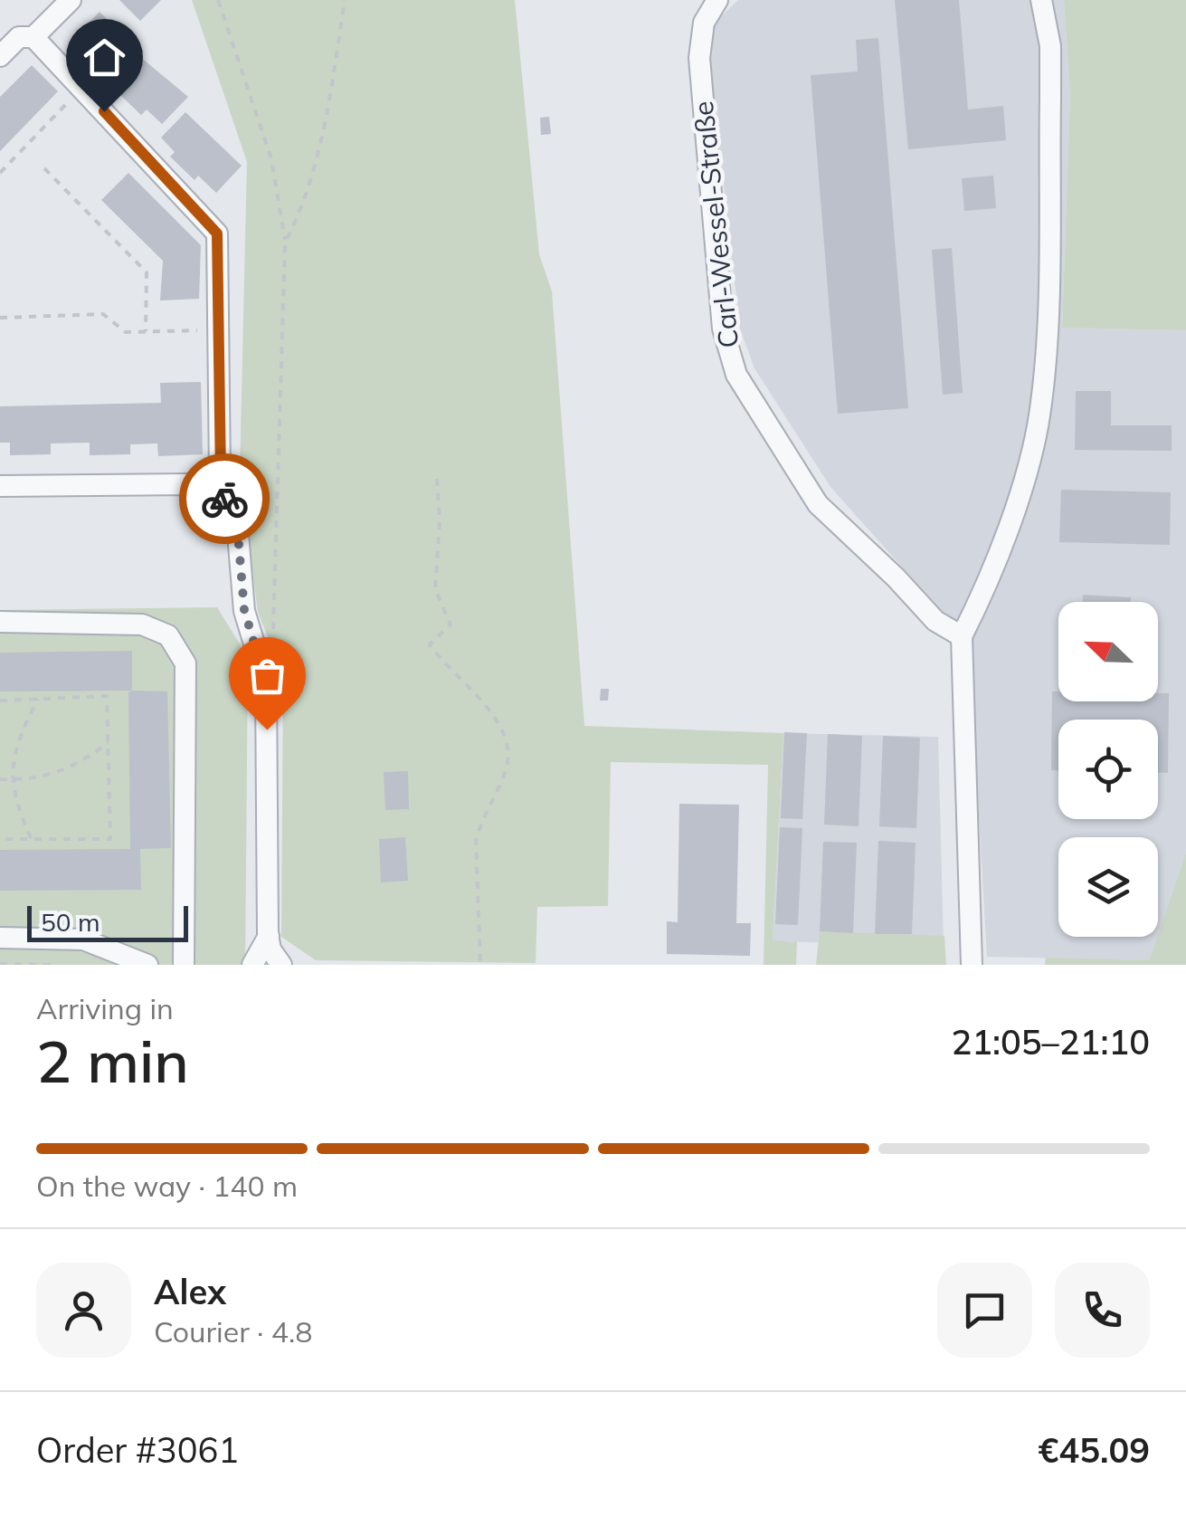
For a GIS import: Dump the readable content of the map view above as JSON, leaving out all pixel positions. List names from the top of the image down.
{
  "streets": {
    "street": ["Carl-Wessel-Straße"]
  },
  "scale_bar": "50 m",
  "north": "top left",
  "page": {
    "scale": "50 m",
    "heading": ["2 min", "Arriving in", "21:05–21:10"],
    "panel": [
      "Alex",
      "Courier · 4.8",
      "Order #3061",
      "€45.09"
    ],
    "bar": "On the way · 140 m"
  }
}
